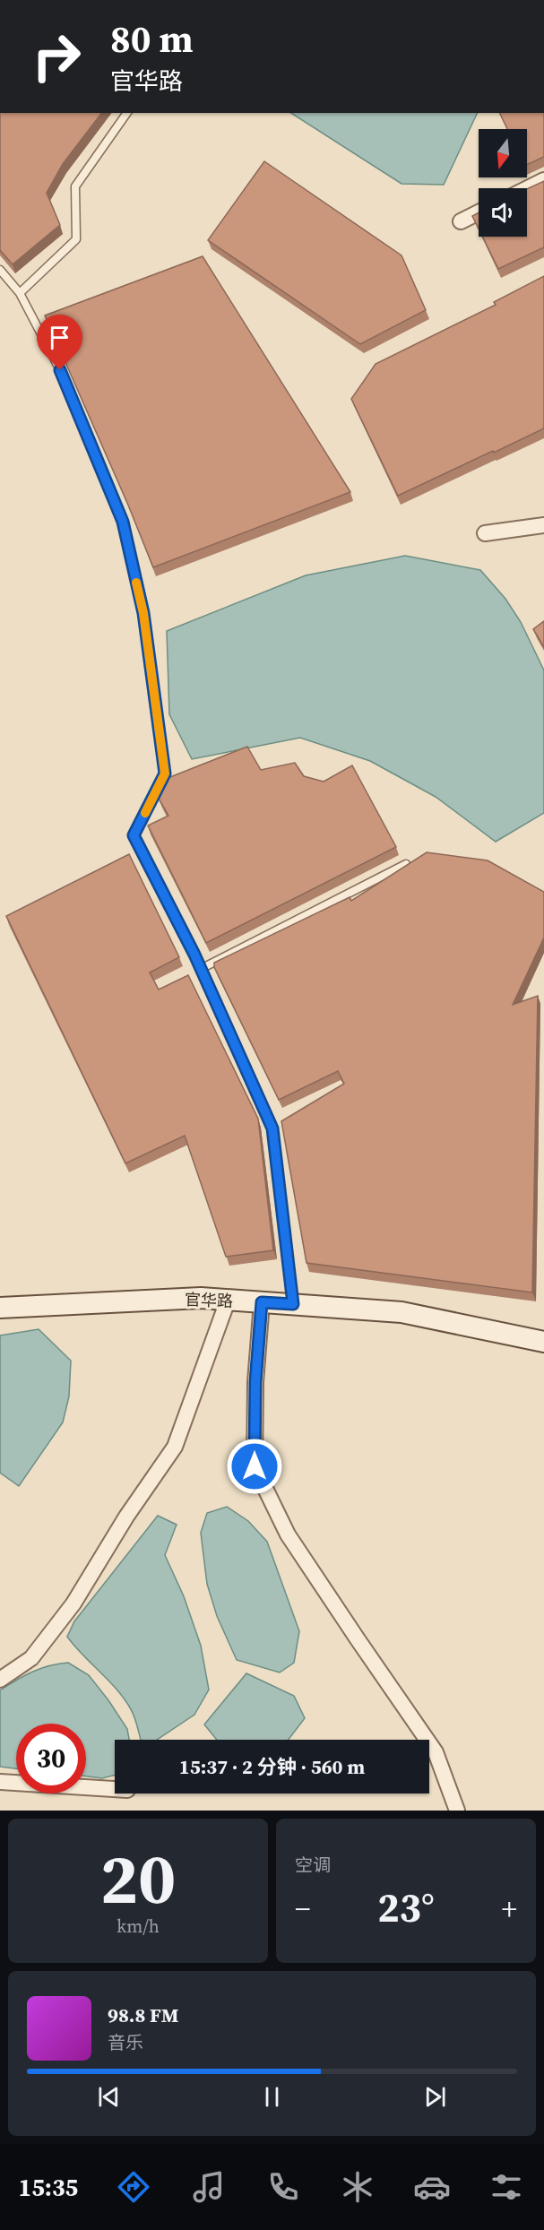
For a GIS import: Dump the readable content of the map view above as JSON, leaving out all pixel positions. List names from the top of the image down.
{
  "streets": {
    "main road": ["官华路"]
  },
  "north": "bottom",
  "page": {
    "turn": ["80 m", "官华路"],
    "limit": "30",
    "trip": "15:37 · 2 分钟 · 560 m",
    "tile": [
      ["20", "km/h"],
      "空调"
    ],
    "heat": ["−", "23°", "+"],
    "song": ["98.8 FM", "音乐"],
    "tabs": "15:35"
  }
}
